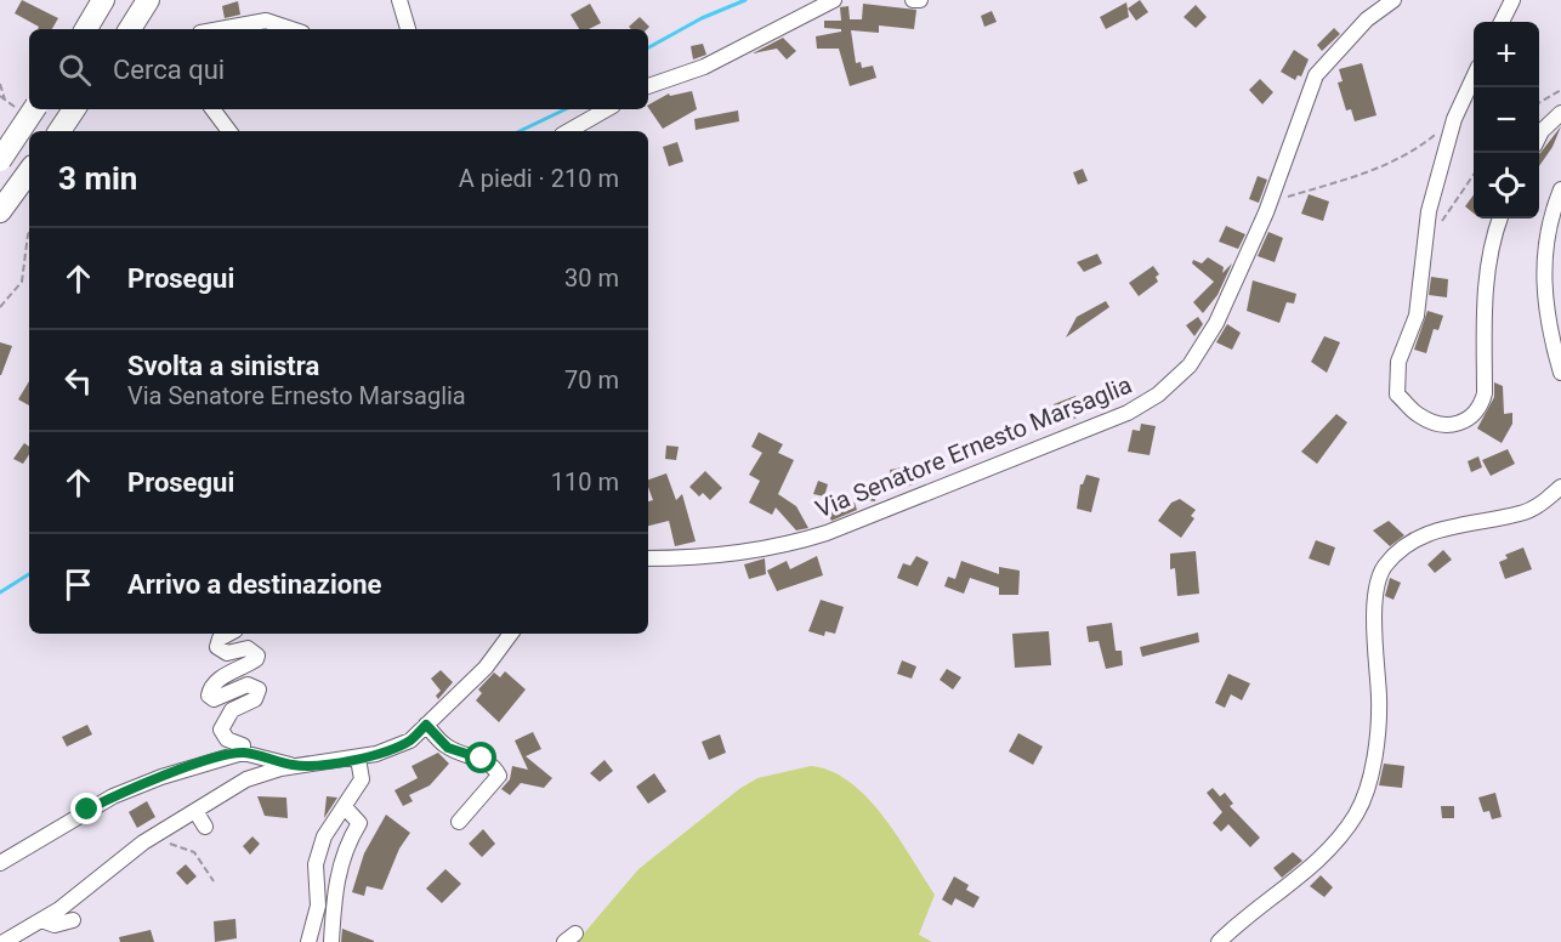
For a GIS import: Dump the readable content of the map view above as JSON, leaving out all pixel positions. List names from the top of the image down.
{
  "streets": {
    "street": ["Via Senatore Ernesto Marsaglia"]
  },
  "page": {
    "map_buttons": ["+", "−"],
    "search": "Cerca qui",
    "heading": ["3 min", "A piedi · 210 m"],
    "list": [
      ["Prosegui", "30 m"],
      ["Svolta a sinistra", "Via Senatore Ernesto Marsaglia", "70 m"],
      ["Prosegui", "110 m"],
      "Arrivo a destinazione"
    ]
  }
}
